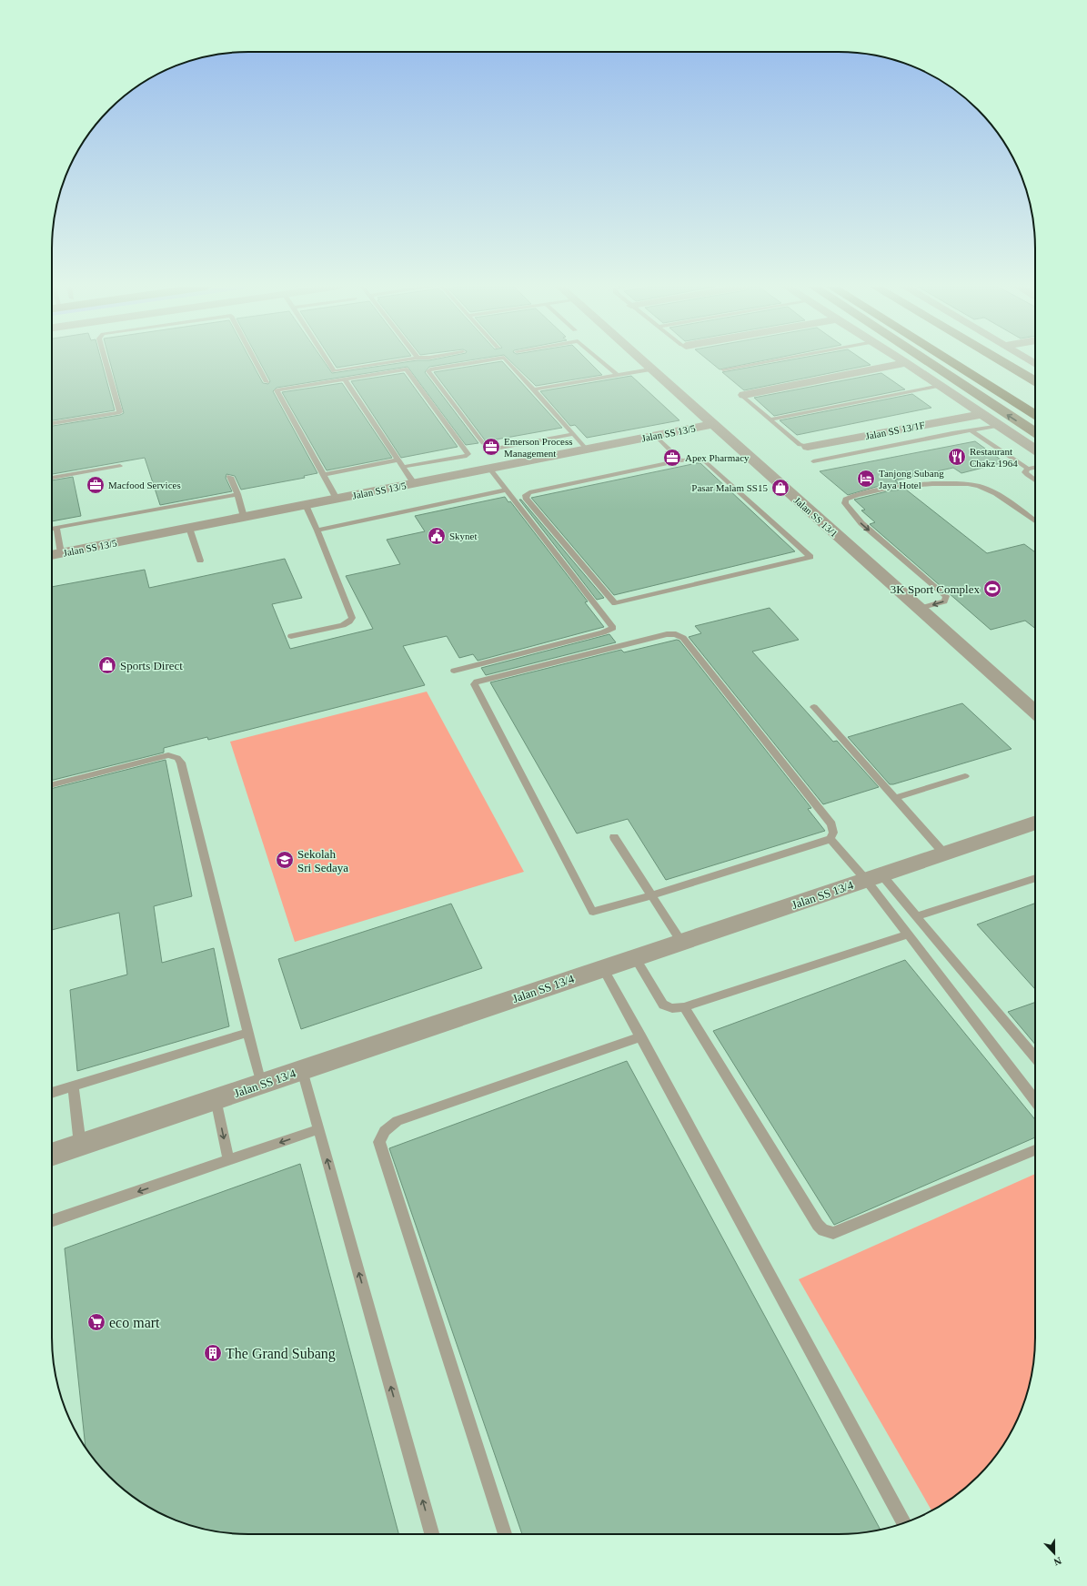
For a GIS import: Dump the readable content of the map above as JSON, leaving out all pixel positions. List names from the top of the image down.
{
  "streets": {
    "street": [
      "Jalan SS 13/1F",
      "Jalan SS 13/5",
      "Jalan SS 13/1",
      "Jalan SS 13/4"
    ]
  },
  "crossings": [
    ["Jalan SS 13/5", "Jalan SS 13/1"]
  ],
  "places": {
    "office": ["Emerson Process Management", "Apex Pharmacy", "Macfood Services"],
    "restaurant": ["Restaurant Chakz 1964"],
    "hotel": ["Tanjong Subang Jaya Hotel"],
    "shop": ["Pasar Malam SS15", "Sports Direct"],
    "public building": ["Skynet"],
    "sports": ["3K Sport Complex"],
    "school or university": ["Sekolah Sri Sedaya"],
    "supermarket": ["eco mart"],
    "building": ["The Grand Subang"]
  },
  "north": "bottom"
}
